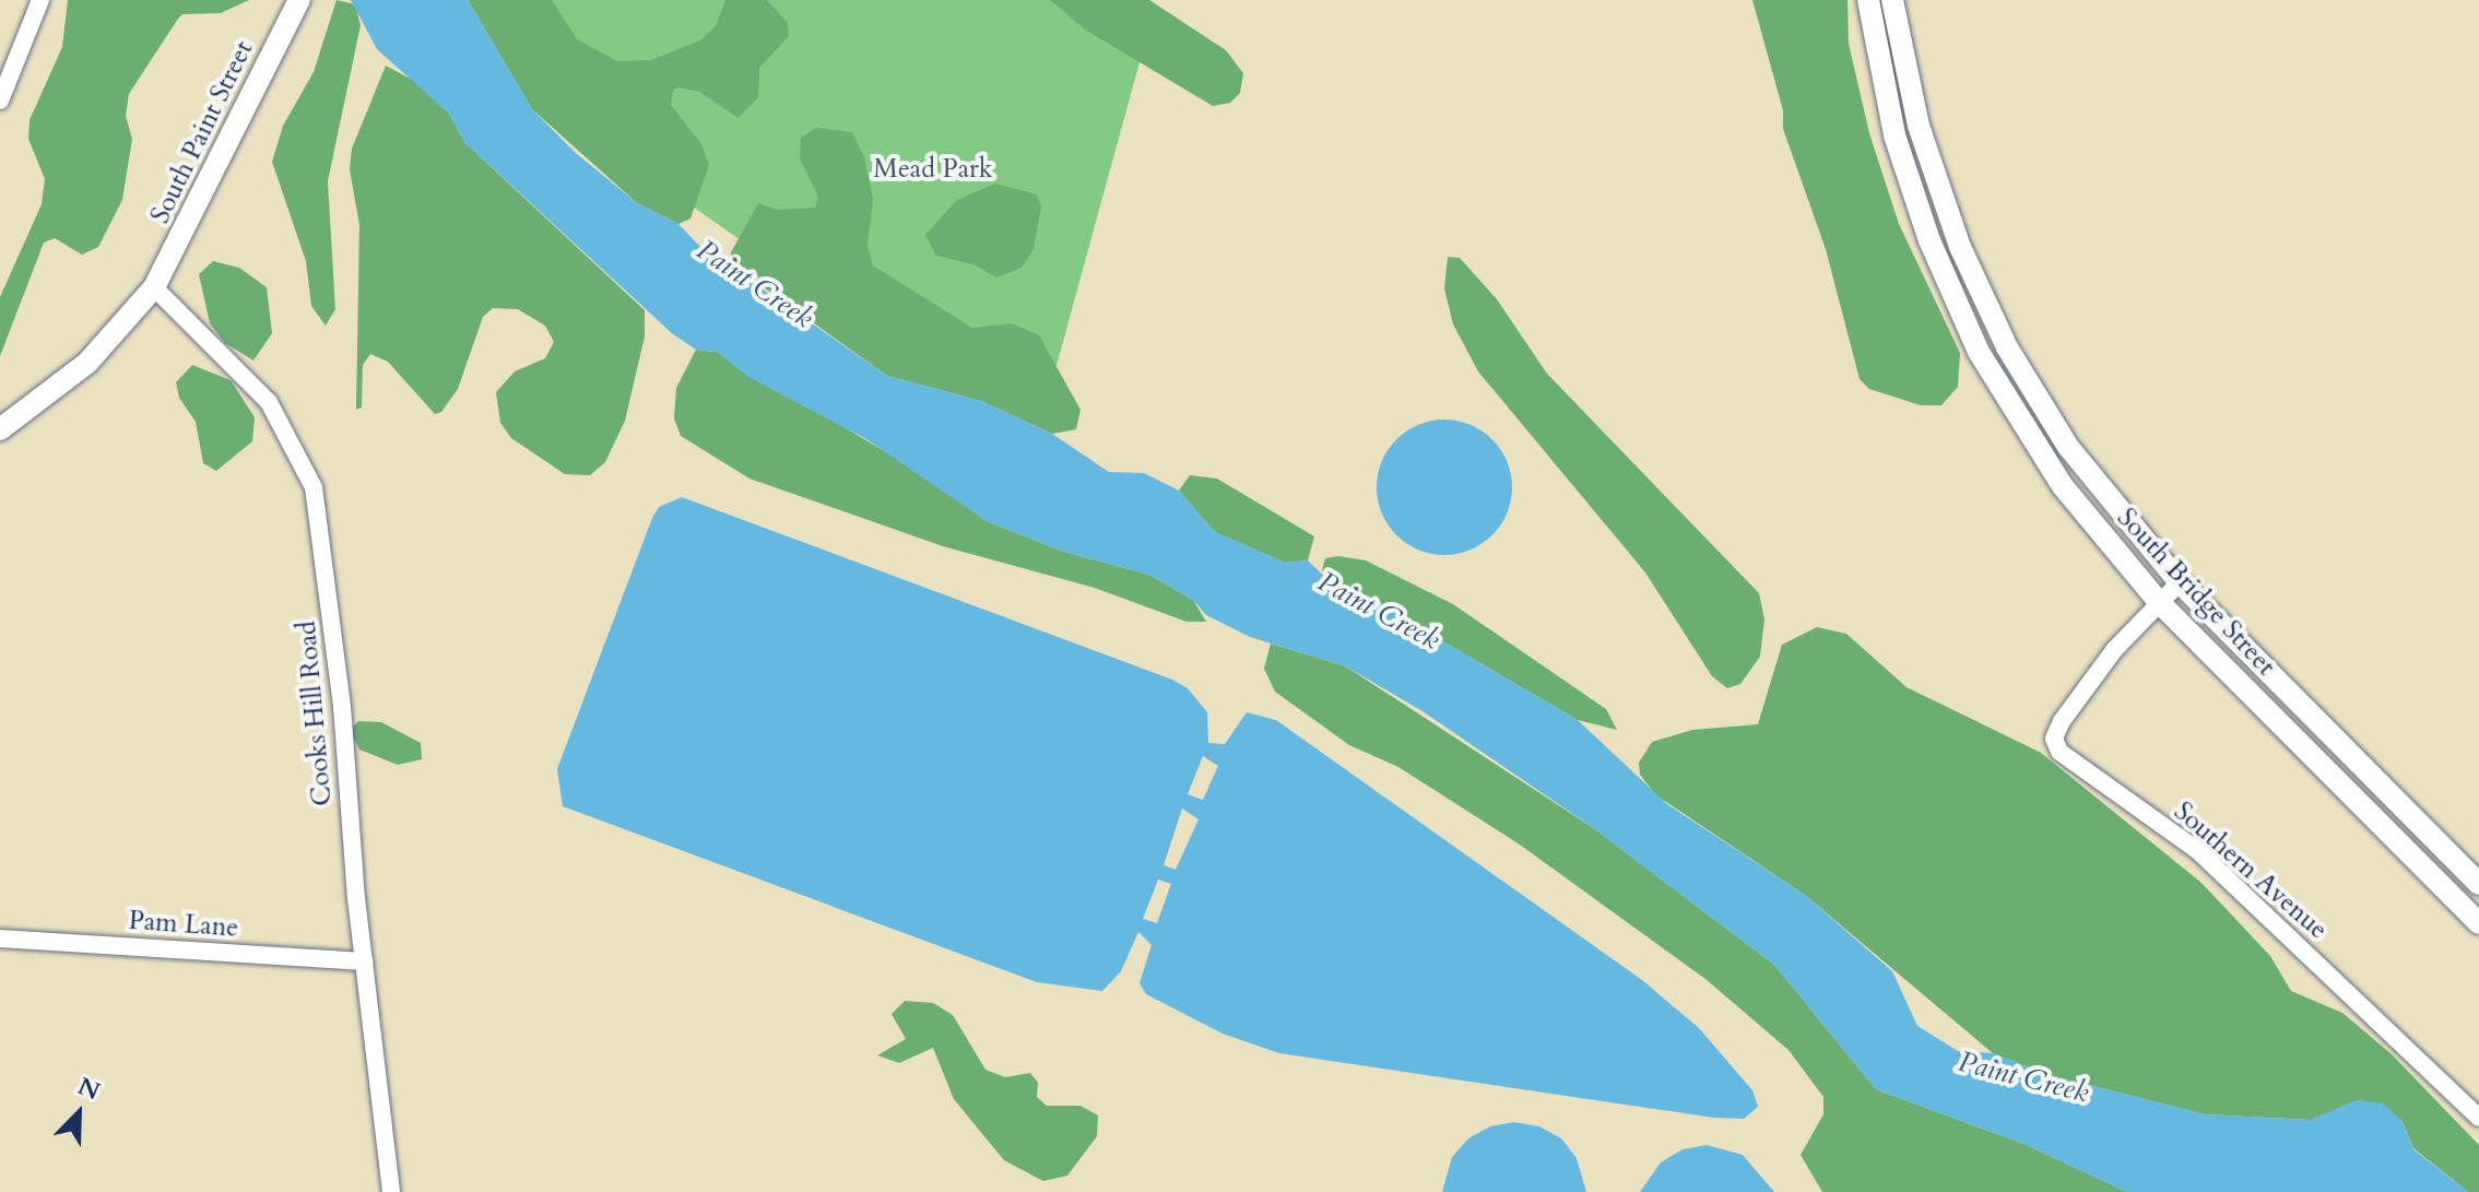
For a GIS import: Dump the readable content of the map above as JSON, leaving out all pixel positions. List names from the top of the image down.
{
  "streets": {
    "main road": ["South Paint Street", "South Bridge Street"],
    "street": ["Cooks Hill Road", "Southern Avenue", "Pam Lane"]
  },
  "crossings": [
    ["South Paint Street", "Cooks Hill Road"],
    ["South Bridge Street", "Southern Avenue"],
    ["Cooks Hill Road", "Pam Lane"]
  ],
  "water": ["Paint Creek"],
  "parks": ["Mead Park"],
  "north": "top right"
}
